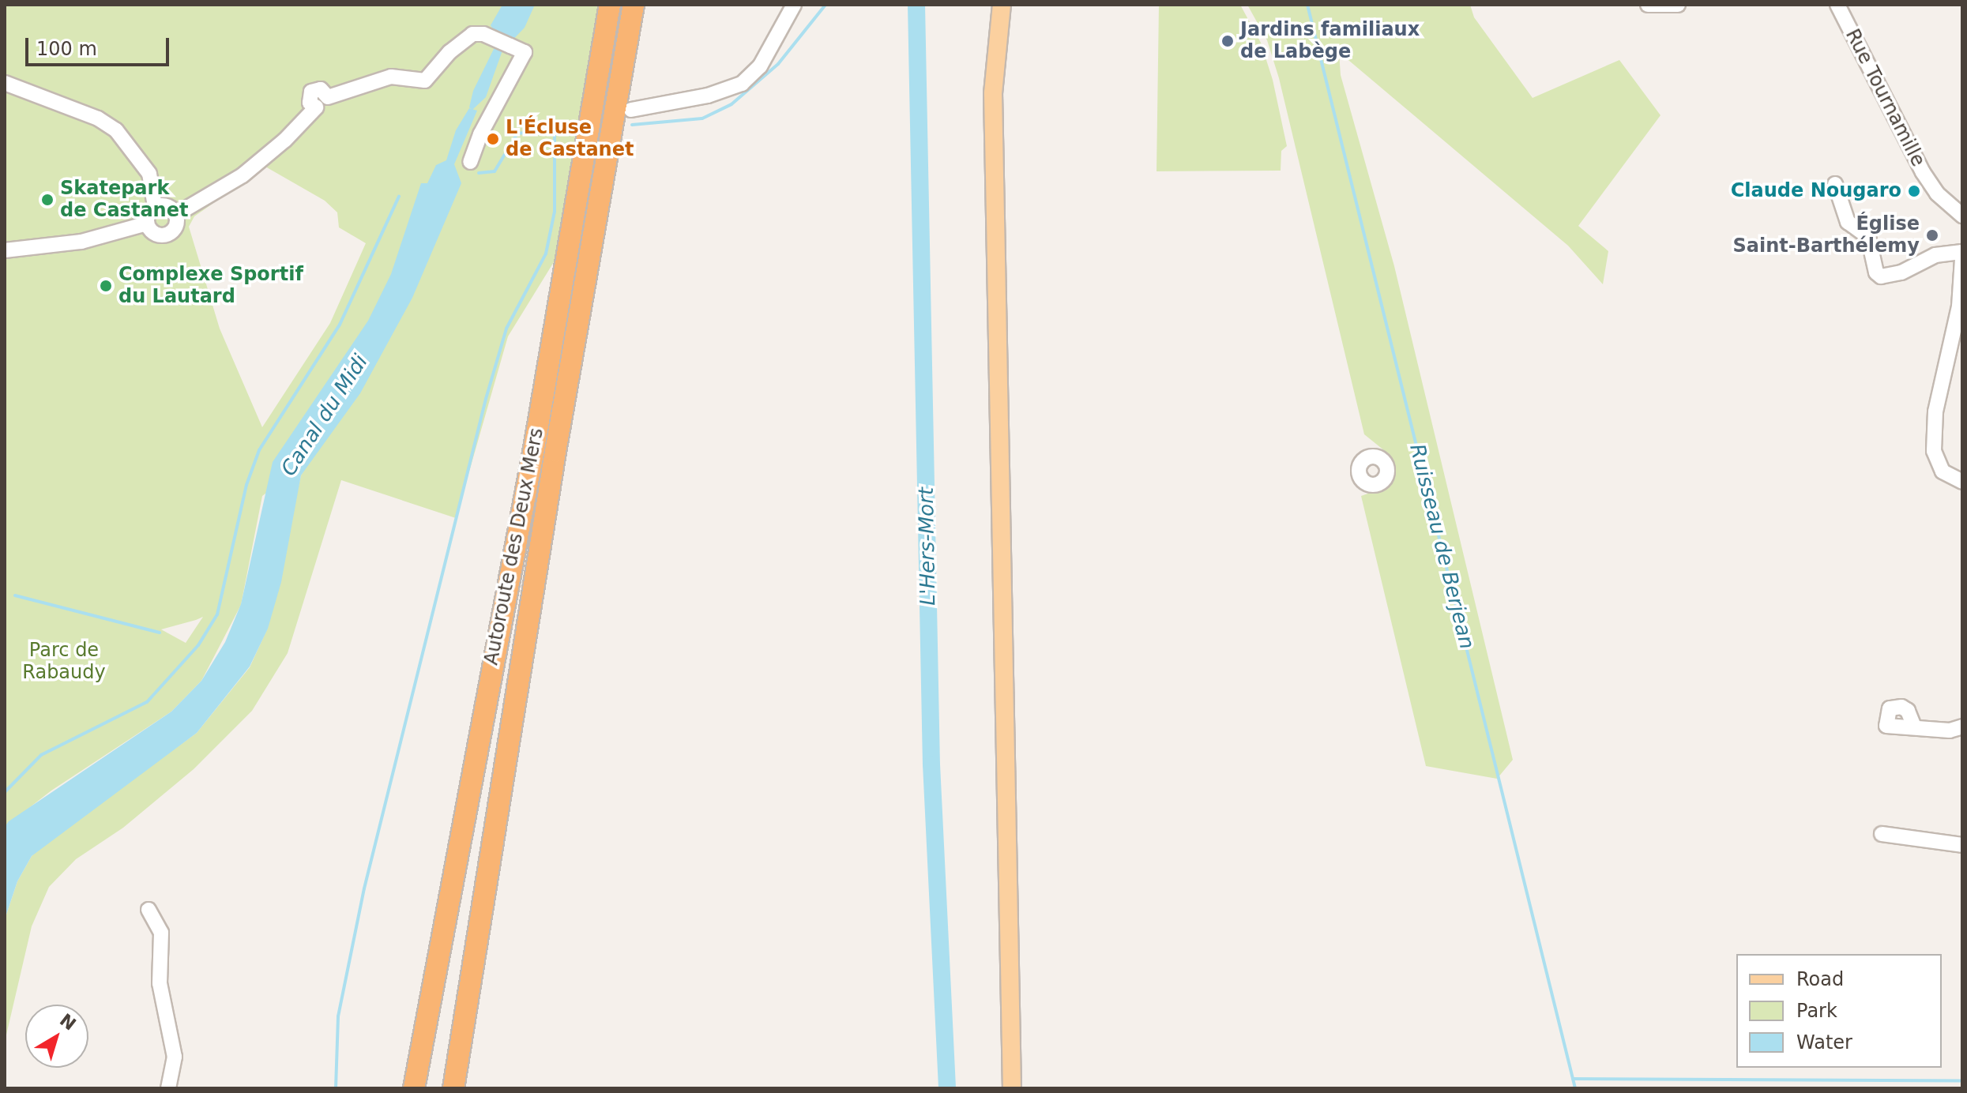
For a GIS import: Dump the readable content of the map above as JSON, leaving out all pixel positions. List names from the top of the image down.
{
  "streets": {
    "highway": ["Autoroute des Deux Mers"],
    "street": ["Rue Tournamille"]
  },
  "water": ["Canal du Midi", "L'Hers-Mort", "Ruisseau de Berjean"],
  "parks": ["Parc de Rabaudy"],
  "places": [
    "Jardins familiaux de Labège",
    "L'Écluse de Castanet",
    "Claude Nougaro",
    "Skatepark de Castanet",
    "Église Saint-Barthélemy",
    "Complexe Sportif du Lautard"
  ],
  "legend": ["Road", "Park", "Water"],
  "scale_bar": "100 m",
  "north": "top right"
}
